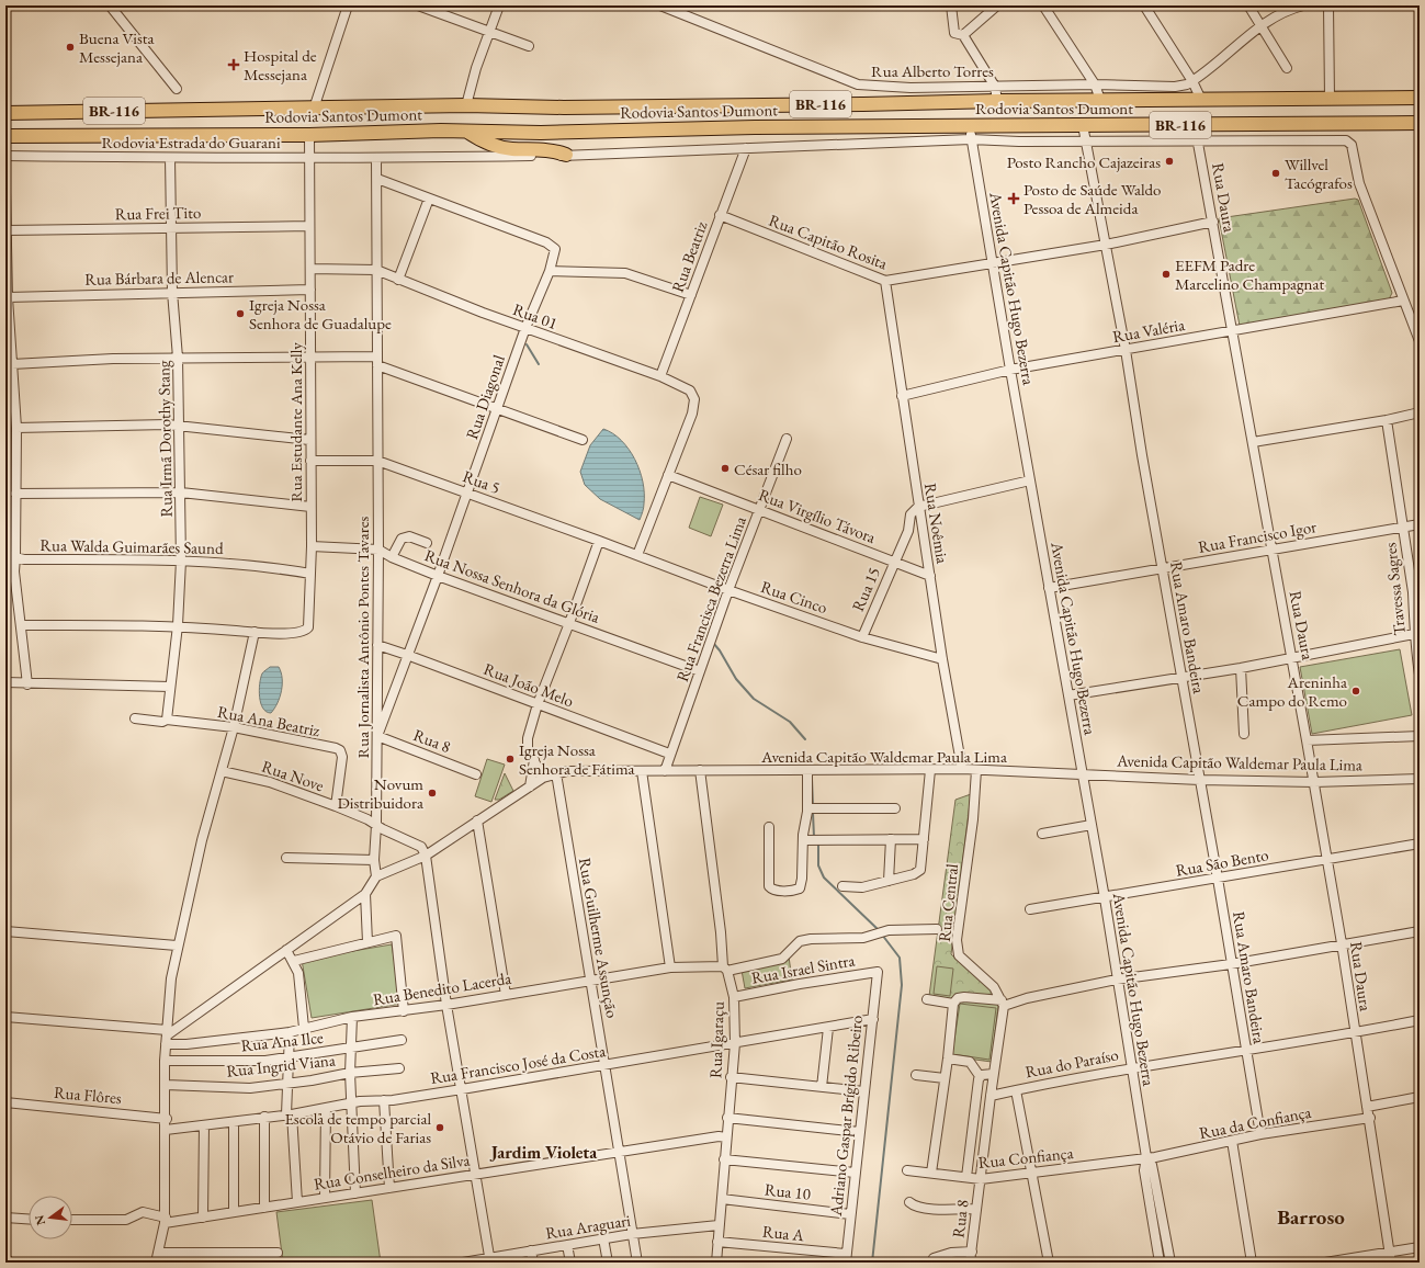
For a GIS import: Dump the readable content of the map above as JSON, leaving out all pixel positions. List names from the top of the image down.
{
  "streets": {
    "highway": ["BR-116", "Rodovia Santos Dumont"],
    "street": [
      "Rua Alberto Torres",
      "Rodovia Estrada do Guarani",
      "Rua Daura",
      "Rua Frei Tito",
      "Rua Capitão Rosita",
      "Rua Beatriz",
      "Rua Bárbara de Alencar",
      "Avenida Capitão Hugo Bezerra",
      "Rua 01",
      "Rua Valéria",
      "Rua Diagonal",
      "Rua Estudante Ana Kelly",
      "Rua Irmã Dorothy Stang",
      "Rua 5",
      "Rua Virgílio Távora",
      "Rua Noêmia",
      "Rua Francisco Igor",
      "Rua Walda Guimarães Saund",
      "Rua Nossa Senhora da Glória",
      "Rua 15",
      "Travessa Sagres",
      "Rua Cinco",
      "Rua Francisca Bezerra Lima",
      "Rua Amaro Bandeira",
      "Rua Jornalista Antônio Pontes Tavares",
      "Rua João Melo",
      "Rua Ana Beatriz",
      "Rua 8",
      "Avenida Capitão Waldemar Paula Lima",
      "Rua Nove",
      "Rua São Bento",
      "Rua Central",
      "Rua Guilherme Assunção",
      "Rua Israel Sintra",
      "Rua Benedito Lacerda",
      "Rua Igaraçu",
      "Rua Ana Ilce",
      "Rua do Paraíso",
      "Rua Francisco José da Costa",
      "Rua Ingrid Viana",
      "Rua Flôres",
      "Adriano Gaspar Brígido Ribeiro",
      "Rua da Confiança",
      "Rua Confiança",
      "Rua Conselheiro da Silva",
      "Rua 10",
      "Rua Araguari",
      "Rua A"
    ]
  },
  "crossings": [
    ["Rodovia Santos Dumont", "Rua Daura"],
    ["Rodovia Santos Dumont", "Avenida Capitão Hugo Bezerra"],
    ["Rodovia Santos Dumont", "Rua Estudante Ana Kelly"],
    ["Rodovia Santos Dumont", "Rua Amaro Bandeira"],
    ["Rodovia Estrada do Guarani", "Rua Daura"],
    ["Rodovia Estrada do Guarani", "Rua Beatriz"],
    ["Rodovia Estrada do Guarani", "Avenida Capitão Hugo Bezerra"],
    ["Rodovia Estrada do Guarani", "Rua Valéria"],
    ["Rodovia Estrada do Guarani", "Rua Estudante Ana Kelly"],
    ["Rodovia Estrada do Guarani", "Rua Irmã Dorothy Stang"],
    ["Rodovia Estrada do Guarani", "Rua Amaro Bandeira"],
    ["Rodovia Estrada do Guarani", "Rua Jornalista Antônio Pontes Tavares"],
    ["Rua Daura", "Rua Capitão Rosita"],
    ["Rua Daura", "Rua Valéria"],
    ["Rua Daura", "Rua Francisco Igor"],
    ["Rua Daura", "Avenida Capitão Waldemar Paula Lima"],
    ["Rua Daura", "Rua São Bento"],
    ["Rua Daura", "Rua do Paraíso"],
    ["Rua Daura", "Rua da Confiança"],
    ["Rua Frei Tito", "Rua Estudante Ana Kelly"],
    ["Rua Frei Tito", "Rua Irmã Dorothy Stang"],
    ["Rua Capitão Rosita", "Rua Beatriz"],
    ["Rua Capitão Rosita", "Avenida Capitão Hugo Bezerra"],
    ["Rua Capitão Rosita", "Rua Noêmia"],
    ["Rua Capitão Rosita", "Rua Amaro Bandeira"],
    ["Rua Beatriz", "Rua 01"],
    ["Rua Bárbara de Alencar", "Rua Estudante Ana Kelly"],
    ["Rua Bárbara de Alencar", "Rua Irmã Dorothy Stang"],
    ["Avenida Capitão Hugo Bezerra", "Rua Valéria"],
    ["Avenida Capitão Hugo Bezerra", "Rua Francisco Igor"],
    ["Avenida Capitão Hugo Bezerra", "Avenida Capitão Waldemar Paula Lima"],
    ["Avenida Capitão Hugo Bezerra", "Rua São Bento"],
    ["Avenida Capitão Hugo Bezerra", "Rua do Paraíso"],
    ["Avenida Capitão Hugo Bezerra", "Rua da Confiança"],
    ["Avenida Capitão Hugo Bezerra", "Rua Confiança"],
    ["Rua 01", "Rua Diagonal"],
    ["Rua 01", "Rua Virgílio Távora"],
    ["Rua 01", "Rua Jornalista Antônio Pontes Tavares"],
    ["Rua Valéria", "Rua Noêmia"],
    ["Rua Valéria", "Rua Amaro Bandeira"],
    ["Rua Diagonal", "Rua 5"],
    ["Rua Diagonal", "Rua Nossa Senhora da Glória"],
    ["Rua Diagonal", "Rua Jornalista Antônio Pontes Tavares"],
    ["Rua Diagonal", "Rua João Melo"],
    ["Rua Diagonal", "Rua 8"],
    ["Rua Estudante Ana Kelly", "Rua 5"],
    ["Rua Estudante Ana Kelly", "Rua Walda Guimarães Saund"],
    ["Rua Irmã Dorothy Stang", "Rua Walda Guimarães Saund"],
    ["Rua Irmã Dorothy Stang", "Rua Ana Beatriz"],
    ["Rua 5", "Rua Cinco"],
    ["Rua 5", "Rua Jornalista Antônio Pontes Tavares"],
    ["Rua Virgílio Távora", "Rua Noêmia"],
    ["Rua Virgílio Távora", "Rua 15"],
    ["Rua Virgílio Távora", "Rua Francisca Bezerra Lima"],
    ["Rua Noêmia", "Rua 15"],
    ["Rua Noêmia", "Rua Cinco"],
    ["Rua Noêmia", "Avenida Capitão Waldemar Paula Lima"],
    ["Rua Francisco Igor", "Travessa Sagres"],
    ["Rua Francisco Igor", "Rua Amaro Bandeira"],
    ["Rua Nossa Senhora da Glória", "Rua Francisca Bezerra Lima"],
    ["Rua Nossa Senhora da Glória", "Rua Jornalista Antônio Pontes Tavares"],
    ["Rua 15", "Rua Cinco"],
    ["Rua Cinco", "Rua Francisca Bezerra Lima"],
    ["Rua Francisca Bezerra Lima", "Rua João Melo"],
    ["Rua Francisca Bezerra Lima", "Avenida Capitão Waldemar Paula Lima"],
    ["Rua Amaro Bandeira", "Avenida Capitão Waldemar Paula Lima"],
    ["Rua Amaro Bandeira", "Rua São Bento"],
    ["Rua Amaro Bandeira", "Rua do Paraíso"],
    ["Rua Amaro Bandeira", "Rua da Confiança"],
    ["Rua Jornalista Antônio Pontes Tavares", "Rua João Melo"],
    ["Rua Jornalista Antônio Pontes Tavares", "Rua 8"],
    ["Rua Jornalista Antônio Pontes Tavares", "Avenida Capitão Waldemar Paula Lima"],
    ["Rua Jornalista Antônio Pontes Tavares", "Rua Nove"],
    ["Rua Ana Beatriz", "Rua Nove"],
    ["Rua 8", "Rua Confiança"],
    ["Avenida Capitão Waldemar Paula Lima", "Rua Nove"],
    ["Avenida Capitão Waldemar Paula Lima", "Rua Central"],
    ["Avenida Capitão Waldemar Paula Lima", "Rua Guilherme Assunção"],
    ["Avenida Capitão Waldemar Paula Lima", "Rua Igaraçu"],
    ["Rua Guilherme Assunção", "Rua Benedito Lacerda"],
    ["Rua Guilherme Assunção", "Rua Francisco José da Costa"],
    ["Rua Guilherme Assunção", "Rua Conselheiro da Silva"],
    ["Rua Guilherme Assunção", "Rua Araguari"],
    ["Rua Israel Sintra", "Rua Igaraçu"],
    ["Rua Israel Sintra", "Adriano Gaspar Brígido Ribeiro"],
    ["Rua Benedito Lacerda", "Rua Igaraçu"],
    ["Rua Igaraçu", "Rua Francisco José da Costa"],
    ["Rua Igaraçu", "Rua Conselheiro da Silva"],
    ["Rua Igaraçu", "Rua 10"],
    ["Rua Igaraçu", "Rua Araguari"],
    ["Rua Igaraçu", "Rua A"],
    ["Rua Francisco José da Costa", "Adriano Gaspar Brígido Ribeiro"],
    ["Adriano Gaspar Brígido Ribeiro", "Rua 10"],
    ["Adriano Gaspar Brígido Ribeiro", "Rua A"],
    ["Rua da Confiança", "Rua Confiança"]
  ],
  "districts": ["Jardim Violeta", "Barroso"],
  "places": {
    "other": [
      "Buena Vista Messejana",
      "Posto Rancho Cajazeiras",
      "Willvel Tacógrafos",
      "EEFM Padre Marcelino Champagnat",
      "Igreja Nossa Senhora de Guadalupe",
      "César filho",
      "Areninha Campo do Remo",
      "Igreja Nossa Senhora de Fátima",
      "Novum Distribuidora",
      "Escola de tempo parcial Otávio de Farias"
    ],
    "health": ["Hospital de Messejana", "Posto de Saúde Waldo Pessoa de Almeida"]
  },
  "north": "left"
}
